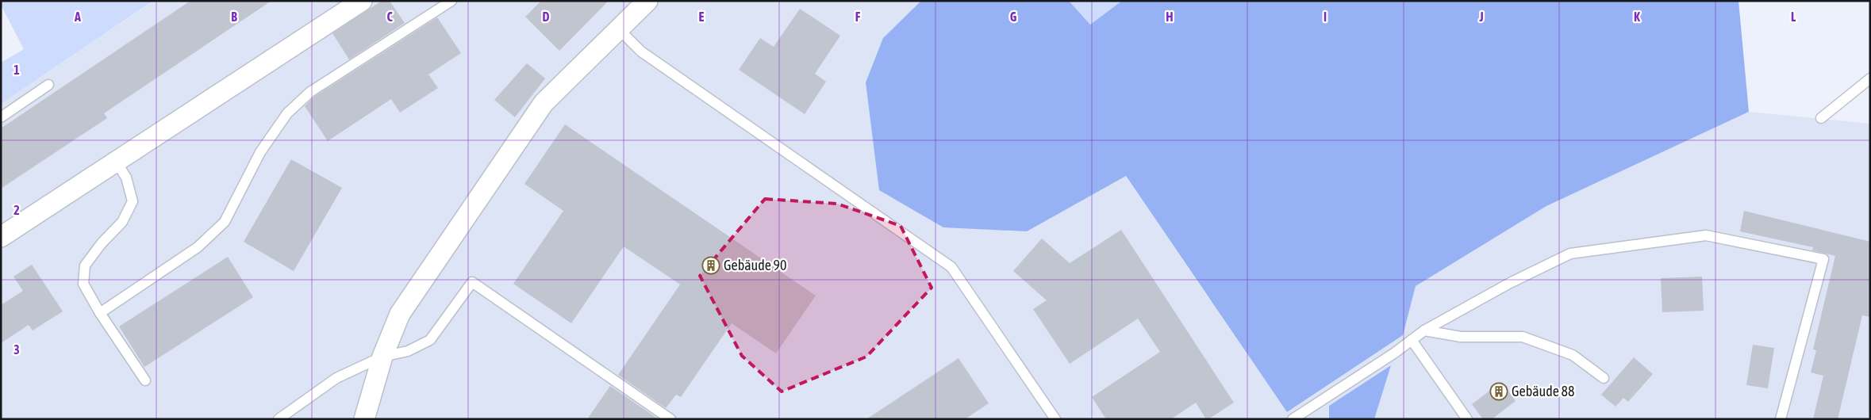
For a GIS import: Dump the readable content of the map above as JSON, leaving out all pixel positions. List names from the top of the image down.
{
  "places": {
    "building": ["Gebäude 90", "Gebäude 88"]
  },
  "grid": {
    "columns": [
      "A",
      "B",
      "C",
      "D",
      "E",
      "F",
      "G",
      "H",
      "I",
      "J",
      "K",
      "L"
    ],
    "rows": ["1", "2", "3"]
  }
}
